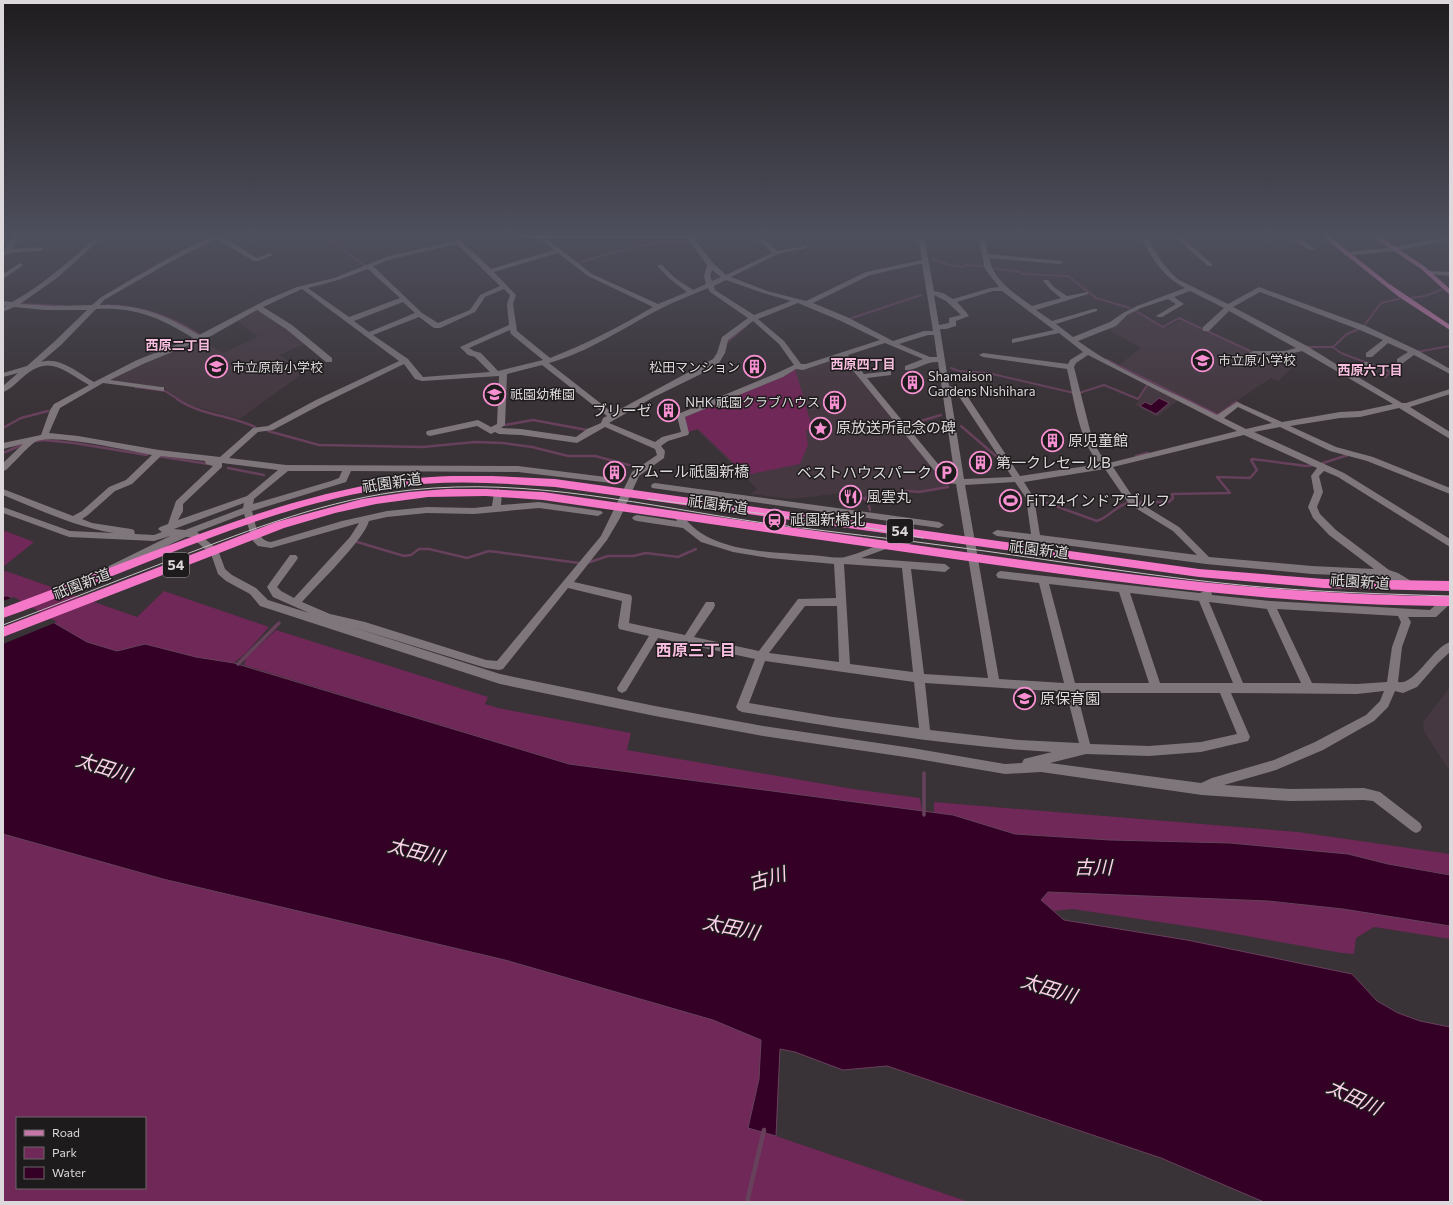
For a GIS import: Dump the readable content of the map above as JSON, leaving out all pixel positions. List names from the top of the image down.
{
  "streets": {
    "highway": ["祇園新道", "54"]
  },
  "districts": [
    "西原二丁目",
    "西原四丁目",
    "西原六丁目",
    "西原三丁目"
  ],
  "water": ["太田川", "古川"],
  "places": {
    "school or university": [
      "市立原小学校",
      "市立原南小学校",
      "祇園幼稚園",
      "原保育園"
    ],
    "building": [
      "松田マンション",
      "Shamaison Gardens Nishihara",
      "NHK 祇園クラブハウス",
      "ブリーゼ",
      "原児童館",
      "第一クレセールB",
      "アムール祇園新橋"
    ],
    "place": ["原放送所記念の碑"],
    "parking": ["ベストハウスパーク"],
    "restaurant": ["風雲丸"],
    "sports": ["FiT24インドアゴルフ"],
    "station": ["祗園新橋北"]
  },
  "legend": ["Road", "Park", "Water"]
}
